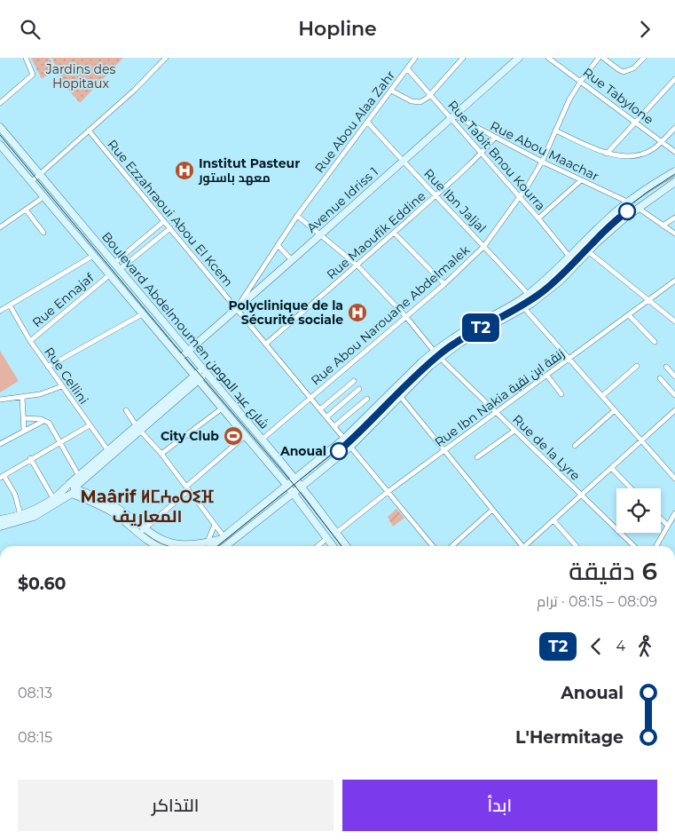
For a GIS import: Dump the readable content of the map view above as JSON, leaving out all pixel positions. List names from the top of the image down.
{
  "streets": {
    "main road": ["Avenue Idriss 1", "Boulevard Abdelmoumen شارع عبد المومن"],
    "street": [
      "Rue Tabylone",
      "Rue Abou Alaa Zahr",
      "Rue Abou Maachar",
      "Rue Tabit Bnou Kourra",
      "Rue Ibn Jaljal",
      "Rue Ezzahraoui Abou El Kcem",
      "Rue Maoufik Eddine",
      "Rue Ennajaf",
      "Rue Abou Narouane Abdelmalek",
      "Rue Cellini",
      "Rue Ibn Nakia زنقة ابن نقية",
      "Rue de la Lyre"
    ]
  },
  "crossings": [
    ["Rue Tabylone", "Rue Abou Narouane Abdelmalek"],
    ["Rue Abou Alaa Zahr", "Rue Tabit Bnou Kourra"],
    ["Rue Abou Alaa Zahr", "Avenue Idriss 1"],
    ["Rue Abou Alaa Zahr", "Rue Ibn Jaljal"],
    ["Rue Abou Alaa Zahr", "Rue Ezzahraoui Abou El Kcem"],
    ["Rue Abou Maachar", "Rue Tabit Bnou Kourra"],
    ["Rue Abou Maachar", "Avenue Idriss 1"],
    ["Rue Abou Maachar", "Rue Maoufik Eddine"],
    ["Rue Abou Maachar", "Rue Abou Narouane Abdelmalek"],
    ["Rue Tabit Bnou Kourra", "Avenue Idriss 1"],
    ["Rue Tabit Bnou Kourra", "Rue Maoufik Eddine"],
    ["Rue Tabit Bnou Kourra", "Rue Abou Narouane Abdelmalek"],
    ["Avenue Idriss 1", "Rue Ibn Jaljal"],
    ["Avenue Idriss 1", "Rue Ezzahraoui Abou El Kcem"],
    ["Avenue Idriss 1", "Boulevard Abdelmoumen شارع عبد المومن"],
    ["Rue Ibn Jaljal", "Rue Maoufik Eddine"],
    ["Rue Ibn Jaljal", "Rue Abou Narouane Abdelmalek"],
    ["Rue Ezzahraoui Abou El Kcem", "Rue Maoufik Eddine"],
    ["Rue Ezzahraoui Abou El Kcem", "Rue Abou Narouane Abdelmalek"],
    ["Rue Ennajaf", "Boulevard Abdelmoumen شارع عبد المومن"],
    ["Rue Ennajaf", "Rue Cellini"],
    ["Rue Abou Narouane Abdelmalek", "Boulevard Abdelmoumen شارع عبد المومن"],
    ["Boulevard Abdelmoumen شارع عبد المومن", "Rue Ibn Nakia زنقة ابن نقية"],
    ["Rue Ibn Nakia زنقة ابن نقية", "Rue de la Lyre"]
  ],
  "districts": ["Maârif ⵍⵎⵄⴰⵔⵉⴼ المعاريف"],
  "parks": ["Jardins des Hopitaux"],
  "places": {
    "hospital": ["Institut Pasteur معهد باستور", "Polyclinique de la Sécurité sociale"],
    "sports": ["City Club"],
    "other": ["Anoual"]
  },
  "lines": ["tram line T2"],
  "page": {
    "header": "Hopline",
    "on_map": "T2",
    "heading": ["6 دقيقة", "08:09 – 08:15 · ترام", "$0.60"],
    "legs": ["4", "T2"],
    "list": [
      {
        "name": "Anoual",
        "value": "08:13"
      },
      {
        "name": "L'Hermitage",
        "value": "08:15"
      }
    ],
    "buttons": ["ابدأ", "التذاكر"]
  }
}
